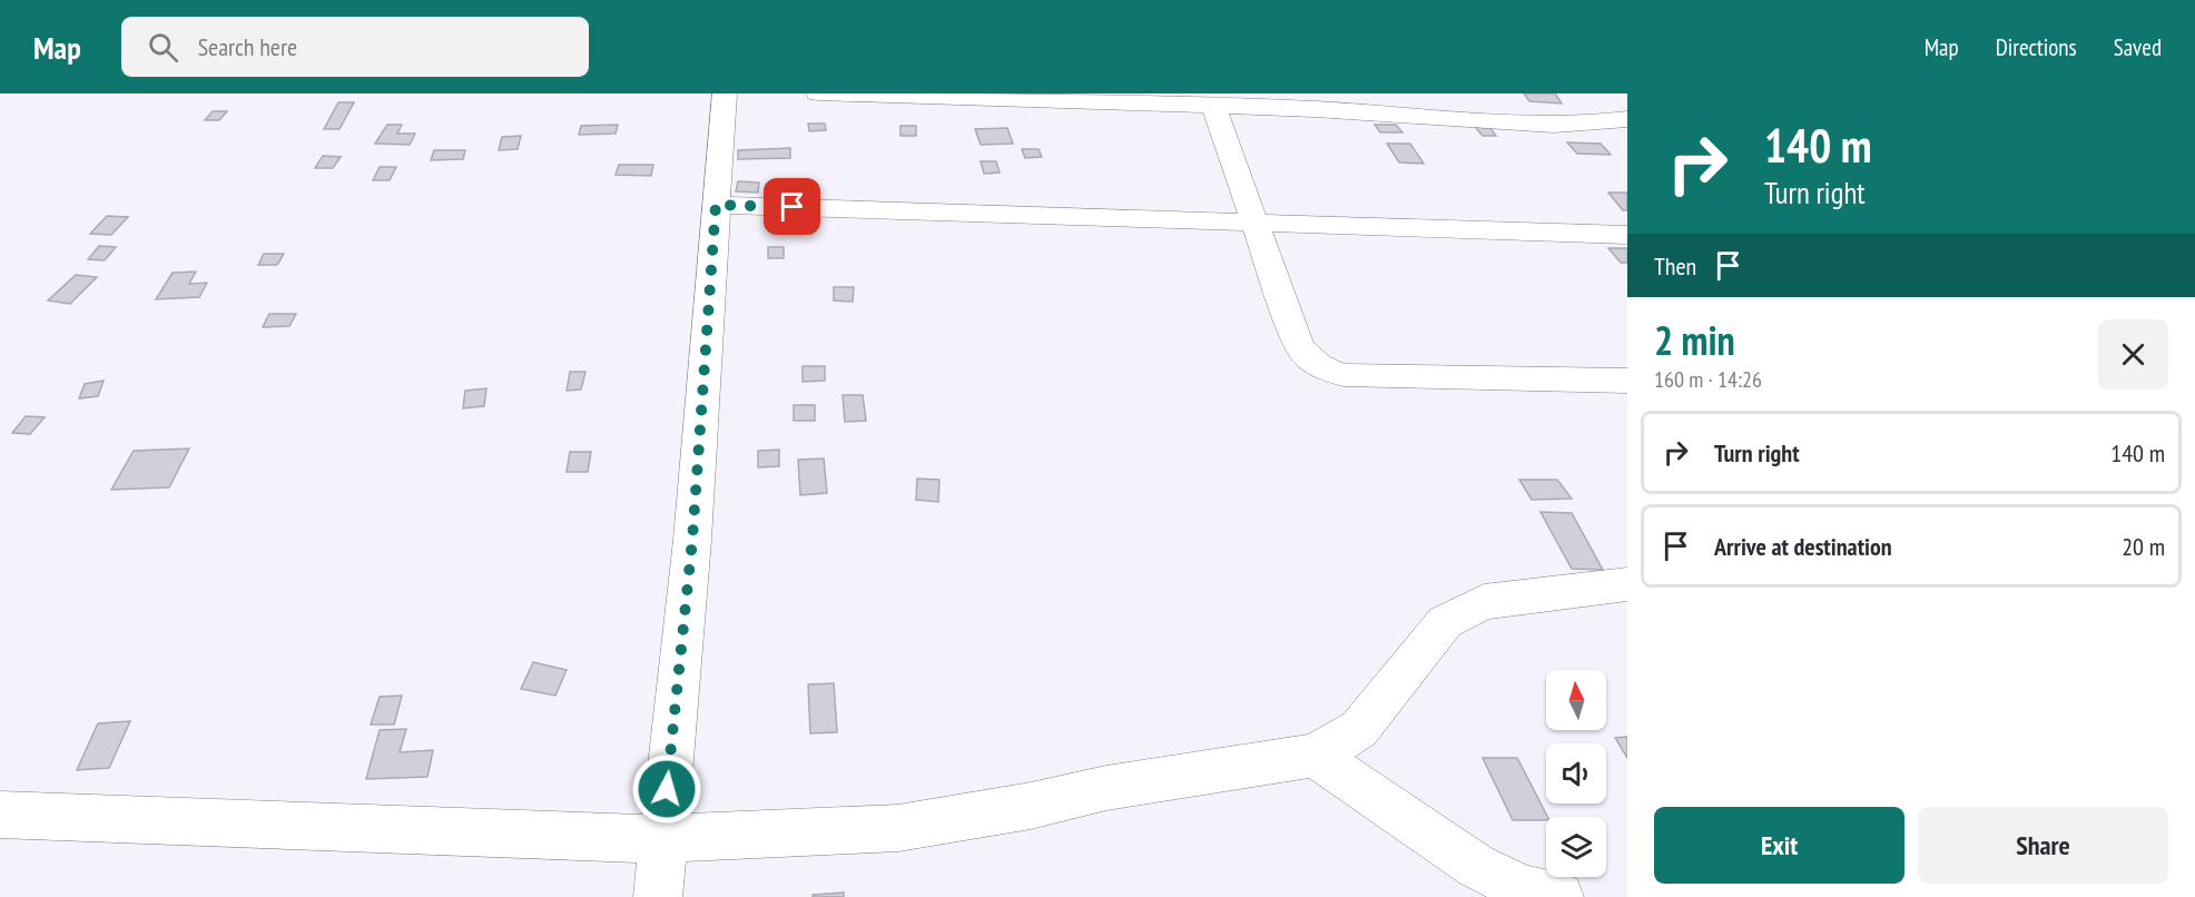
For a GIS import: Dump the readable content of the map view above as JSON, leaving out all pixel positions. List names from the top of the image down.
{
  "north": "top",
  "page": {
    "header": "Map",
    "search": "Search here",
    "nav": ["Map", "Directions", "Saved"],
    "turn": ["140 m", "Turn right"],
    "then": "Then",
    "heading": ["2 min", "160 m · 14:26"],
    "list": [
      {
        "name": "Turn right",
        "value": "140 m"
      },
      {
        "name": "Arrive at destination",
        "value": "20 m"
      }
    ],
    "buttons": ["Exit", "Share"]
  }
}
